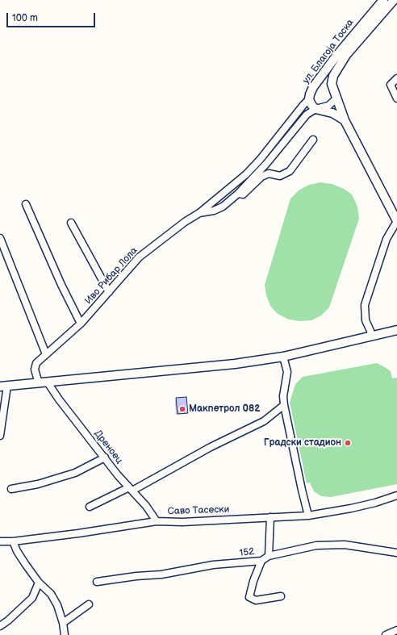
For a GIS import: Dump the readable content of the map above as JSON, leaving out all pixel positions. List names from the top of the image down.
{
  "streets": {
    "main road": ["ул. Благоја Тоска"],
    "street": [
      "Иво Рибар Лола",
      "Дреноец",
      "Саво Тасески",
      "152"
    ]
  },
  "crossings": [
    ["ул. Благоја Тоска", "Иво Рибар Лола"],
    ["Дреноец", "Саво Тасески"]
  ],
  "places": ["Макпетрол 082", "Градски стадион"],
  "scale_bar": "100 m"
}
